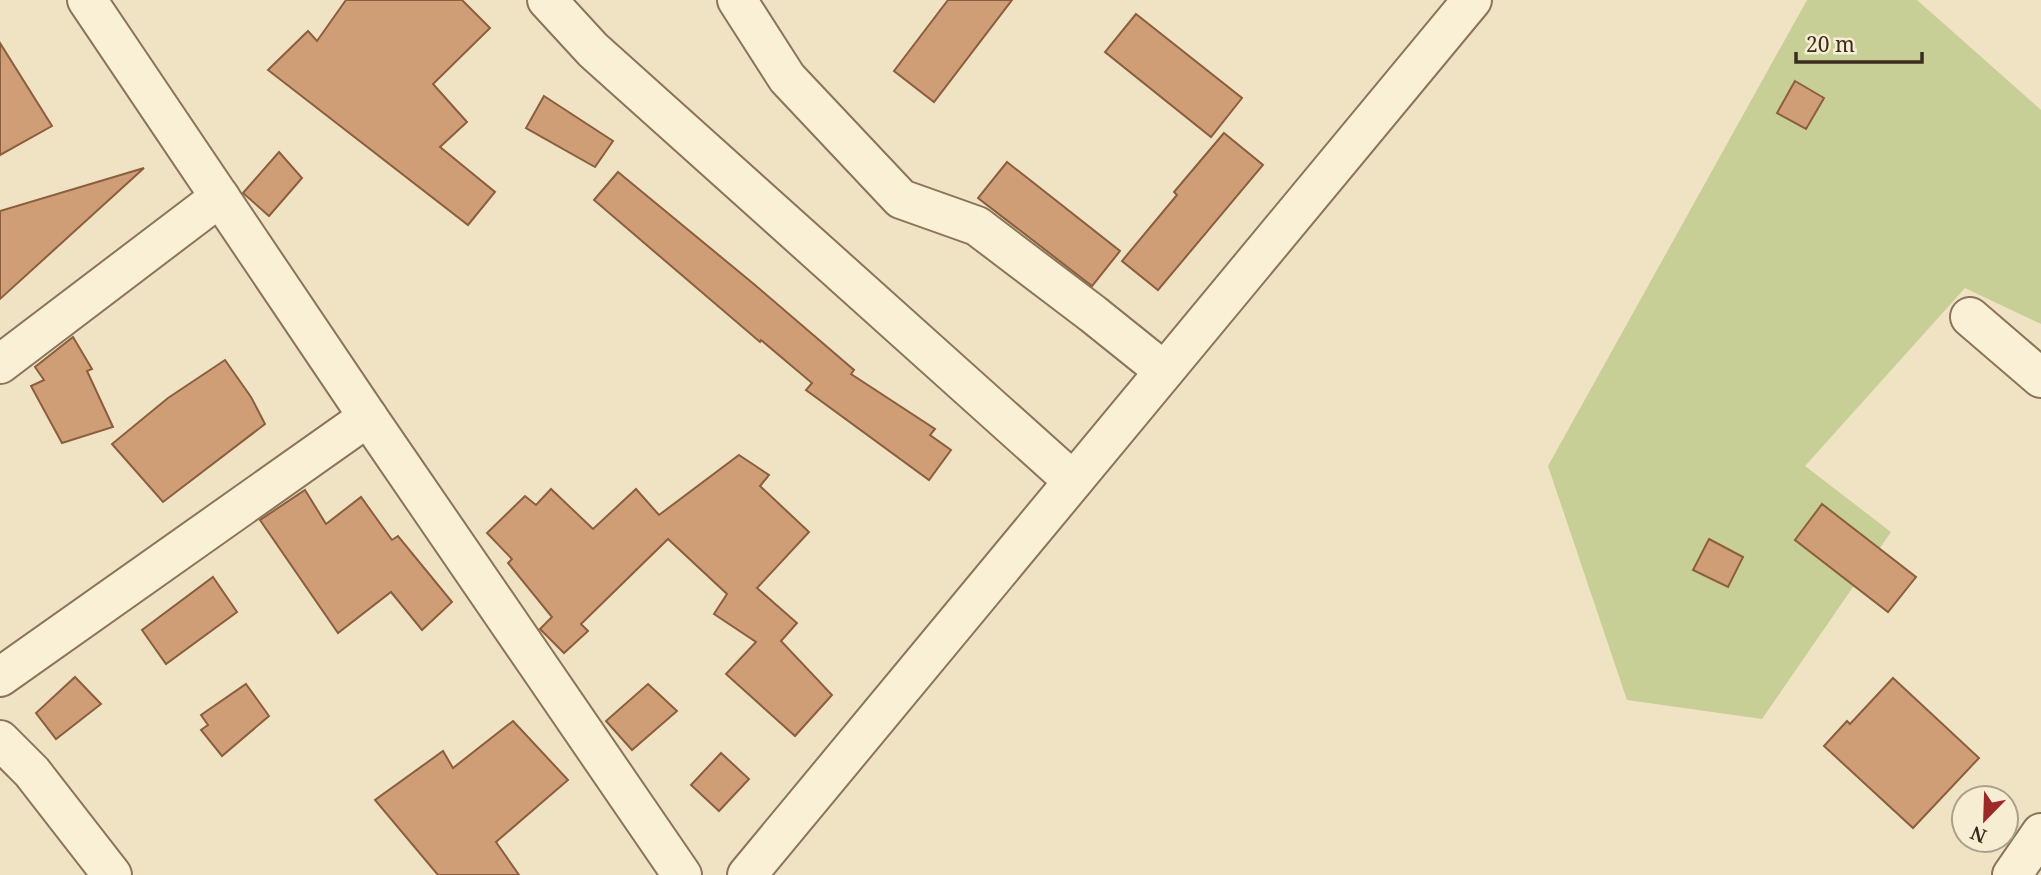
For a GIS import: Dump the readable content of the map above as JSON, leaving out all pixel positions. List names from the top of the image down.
{
  "scale_bar": "20 m",
  "north": "bottom left"
}
